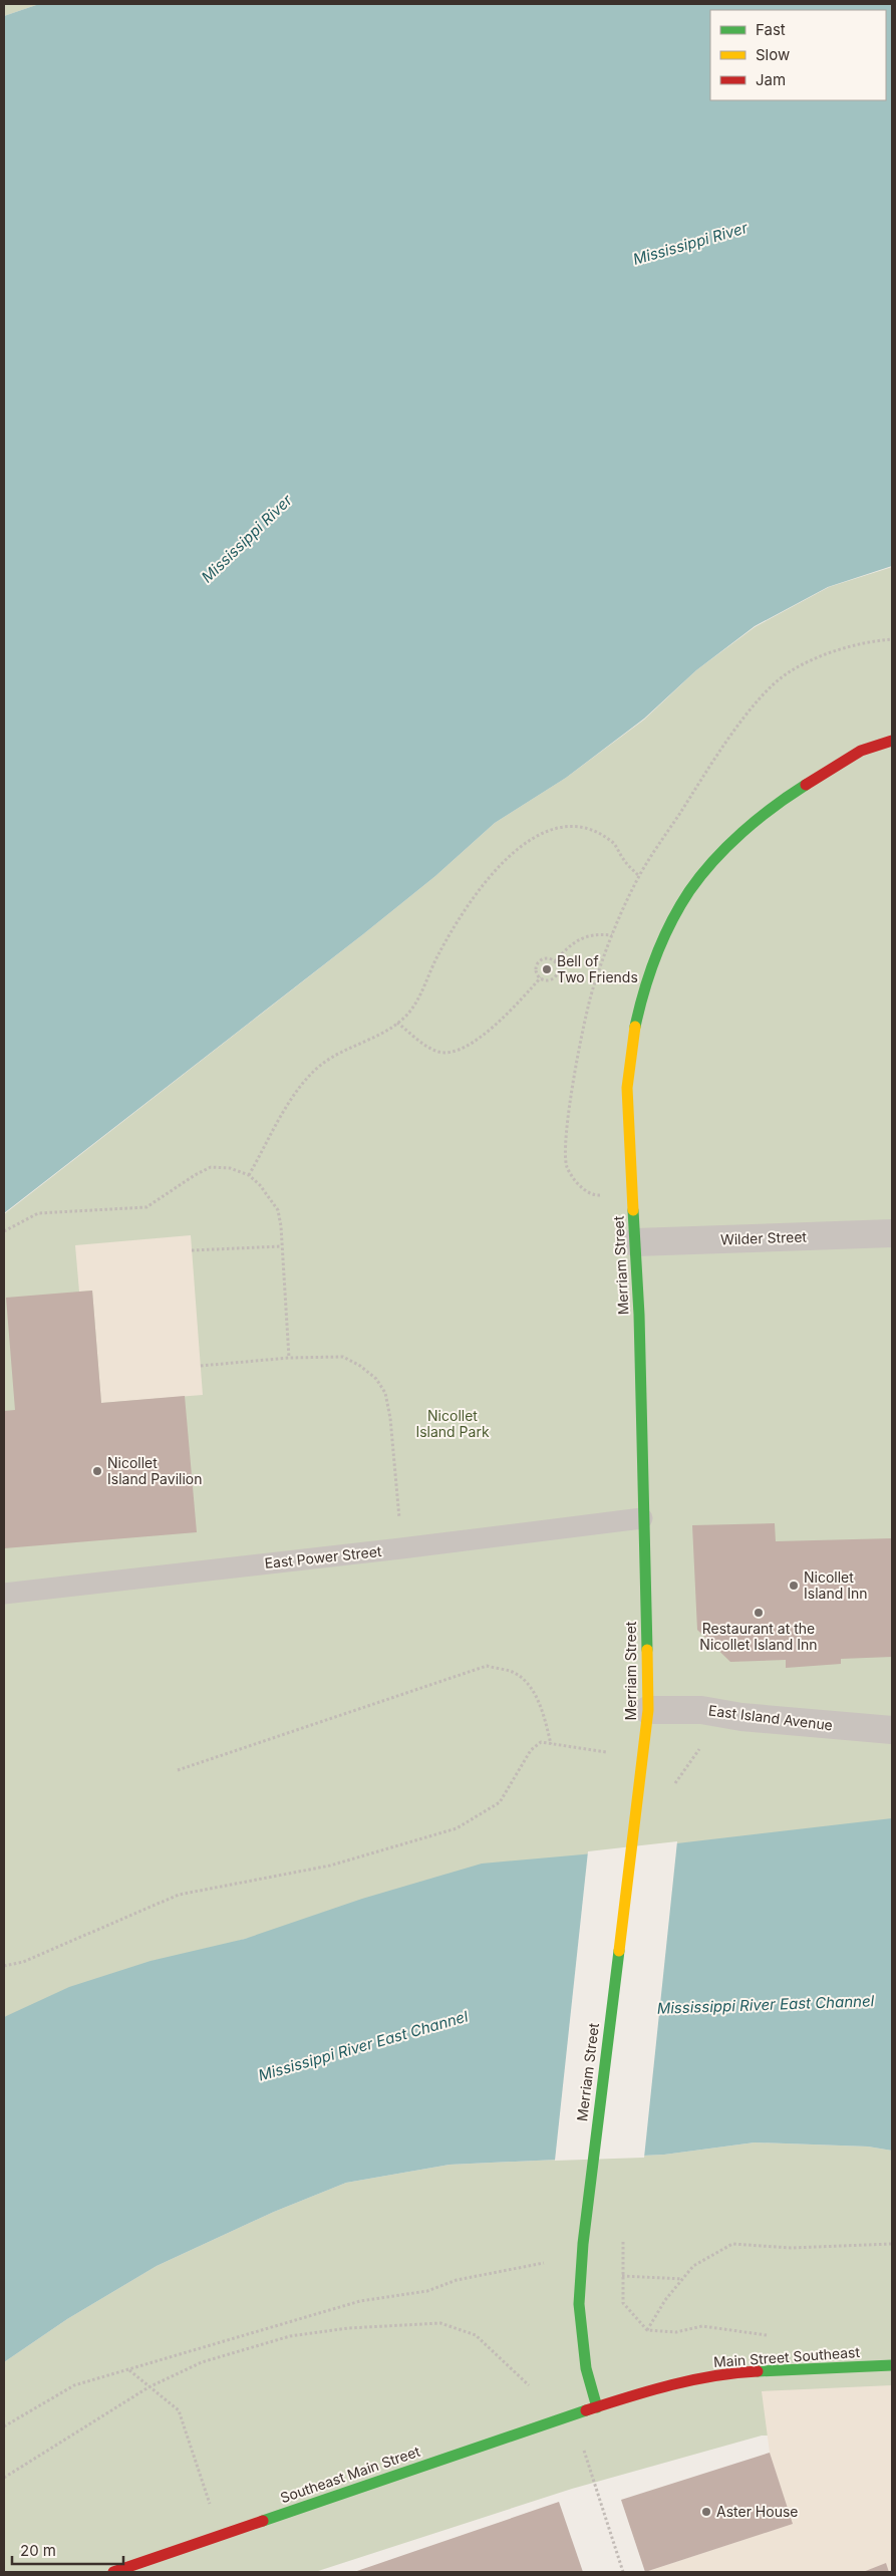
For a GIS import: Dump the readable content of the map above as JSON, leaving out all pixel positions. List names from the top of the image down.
{
  "streets": {
    "street": [
      "Wilder Street",
      "Merriam Street",
      "East Island Avenue",
      "Main Street Southeast",
      "Southeast Main Street"
    ],
    "lane": ["East Power Street"]
  },
  "crossings": [
    ["Wilder Street", "Merriam Street"],
    ["Merriam Street", "East Power Street"],
    ["Merriam Street", "East Island Avenue"],
    ["Merriam Street", "Main Street Southeast"],
    ["Merriam Street", "Southeast Main Street"],
    ["Main Street Southeast", "Southeast Main Street"]
  ],
  "water": ["Mississippi River", "Mississippi River East Channel"],
  "parks": ["Nicollet Island Park"],
  "places": [
    "Bell of Two Friends",
    "Nicollet Island Pavilion",
    "Nicollet Island Inn",
    "Restaurant at the Nicollet Island Inn",
    "Aster House"
  ],
  "legend": ["Fast", "Slow", "Jam"],
  "scale_bar": "20 m"
}
